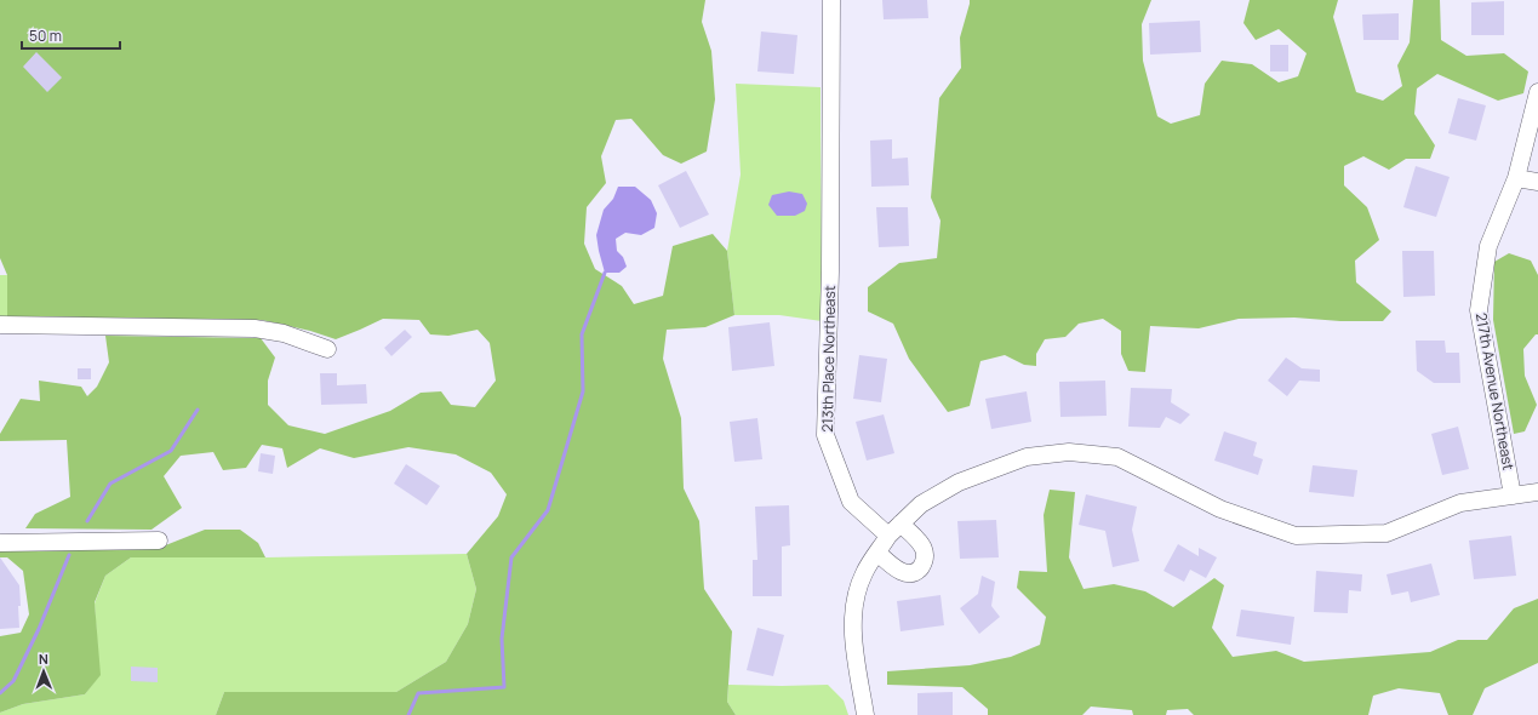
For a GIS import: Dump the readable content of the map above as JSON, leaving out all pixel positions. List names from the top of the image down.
{
  "streets": {
    "street": ["213th Place Northeast", "217th Avenue Northeast"]
  },
  "scale_bar": "50 m",
  "north": "top"
}
